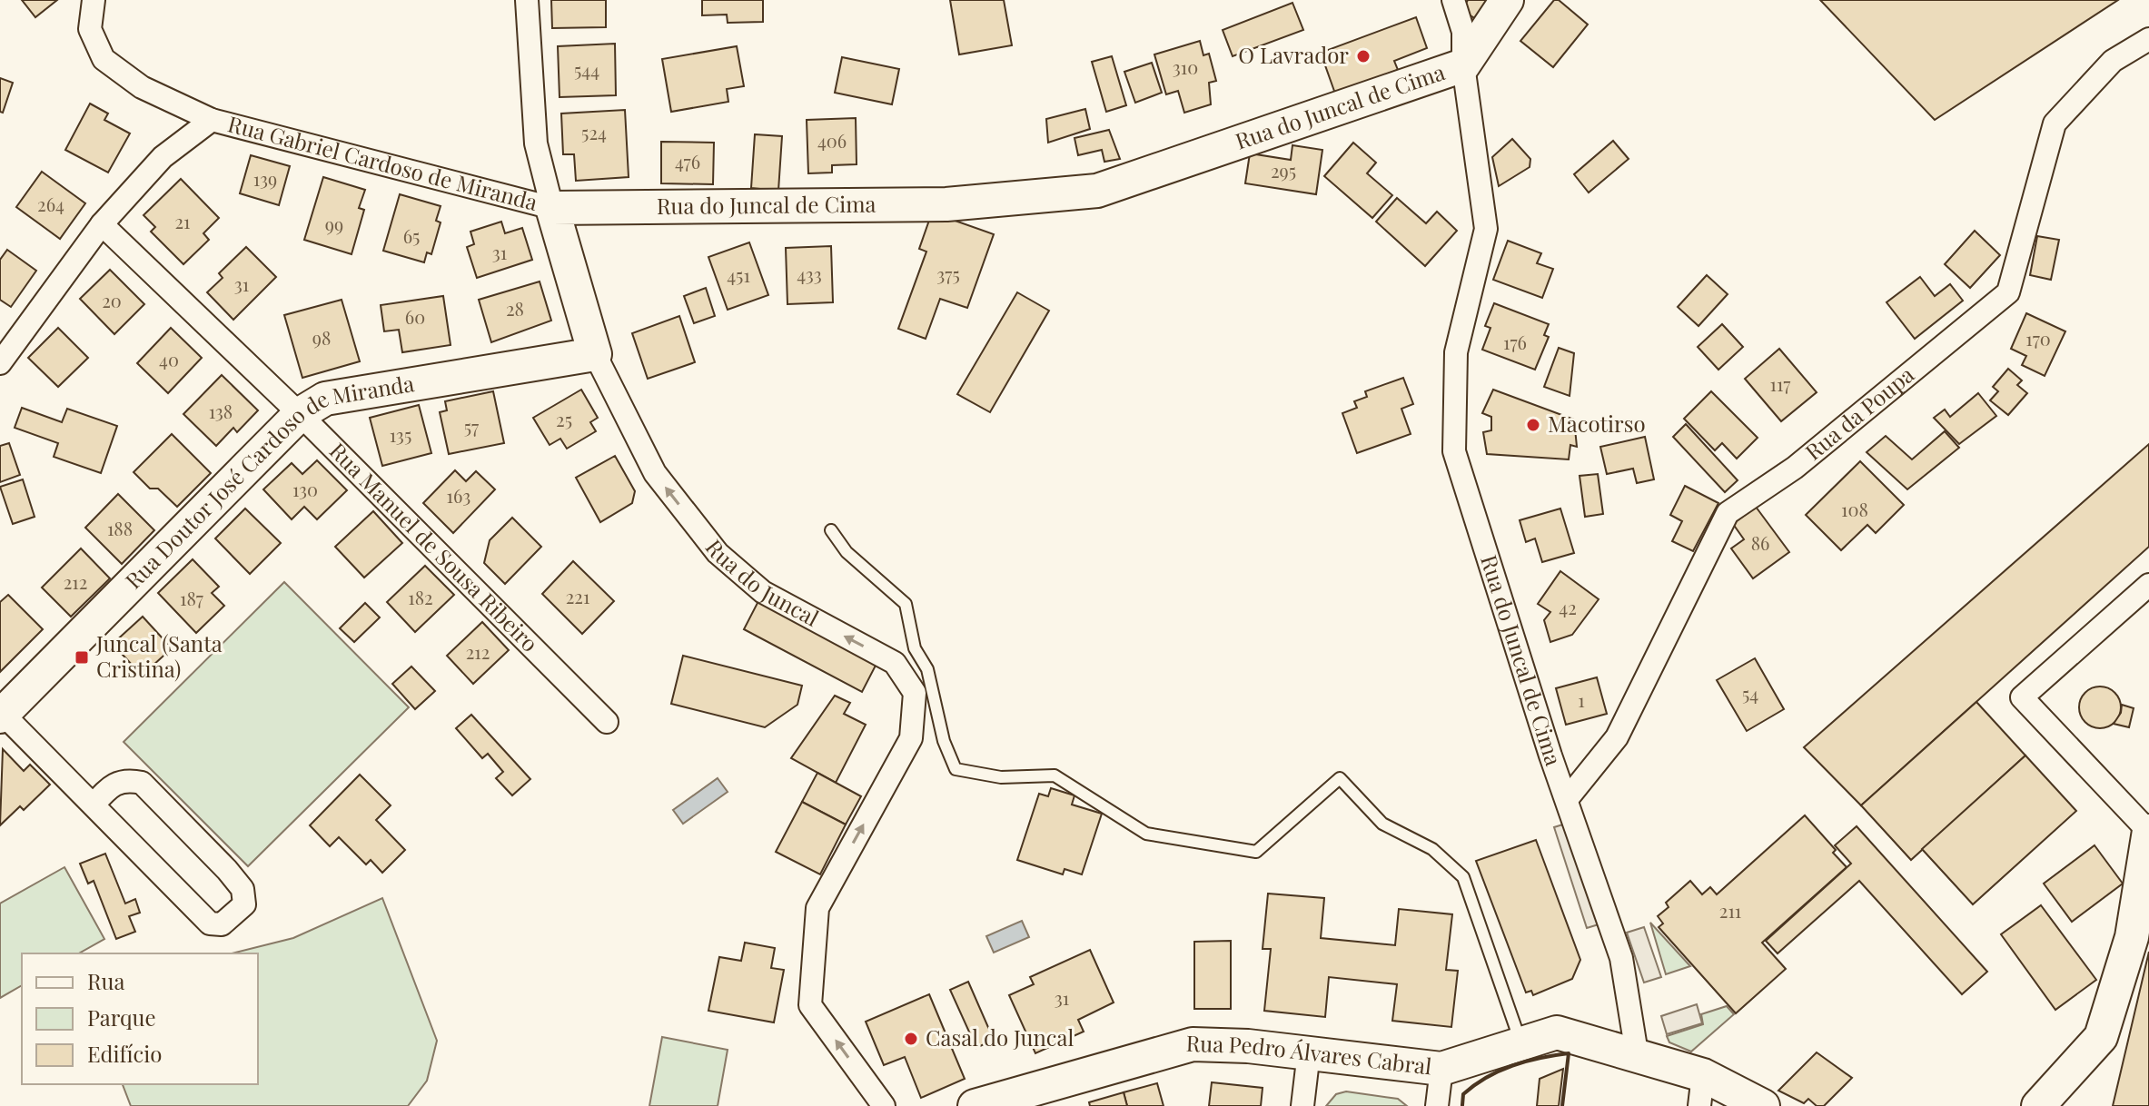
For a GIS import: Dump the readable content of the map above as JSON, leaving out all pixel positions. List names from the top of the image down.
{
  "streets": {
    "street": [
      "Rua do Juncal de Cima",
      "Rua Gabriel Cardoso de Miranda",
      "Rua da Poupa",
      "Rua Doutor José Cardoso de Miranda",
      "Rua Manuel de Sousa Ribeiro",
      "Rua do Juncal",
      "Rua Pedro Álvares Cabral"
    ]
  },
  "crossings": [
    ["Rua do Juncal de Cima", "Rua Gabriel Cardoso de Miranda"],
    ["Rua do Juncal de Cima", "Rua da Poupa"],
    ["Rua do Juncal de Cima", "Rua do Juncal"],
    ["Rua do Juncal de Cima", "Rua Pedro Álvares Cabral"],
    ["Rua Gabriel Cardoso de Miranda", "Rua Manuel de Sousa Ribeiro"],
    ["Rua Gabriel Cardoso de Miranda", "Rua do Juncal"],
    ["Rua Doutor José Cardoso de Miranda", "Rua Manuel de Sousa Ribeiro"],
    ["Rua Doutor José Cardoso de Miranda", "Rua do Juncal"]
  ],
  "one_way": ["Rua do Juncal"],
  "places": {
    "other": ["O Lavrador", "Macotirso", "Casal do Juncal"],
    "transit": ["Juncal (Santa Cristina)"]
  },
  "house_numbers": [
    "310",
    "544",
    "524",
    "406",
    "476",
    "295",
    "139",
    "264",
    "21",
    "99",
    "65",
    "31",
    "433",
    "375",
    "451",
    "31",
    "20",
    "28",
    "60",
    "98",
    "170",
    "176",
    "40",
    "117",
    "138",
    "25",
    "57",
    "135",
    "130",
    "163",
    "108",
    "188",
    "86",
    "212",
    "221",
    "182",
    "187",
    "42",
    "212",
    "54",
    "1",
    "211",
    "31"
  ],
  "legend": ["Rua", "Parque", "Edifício"]
}
